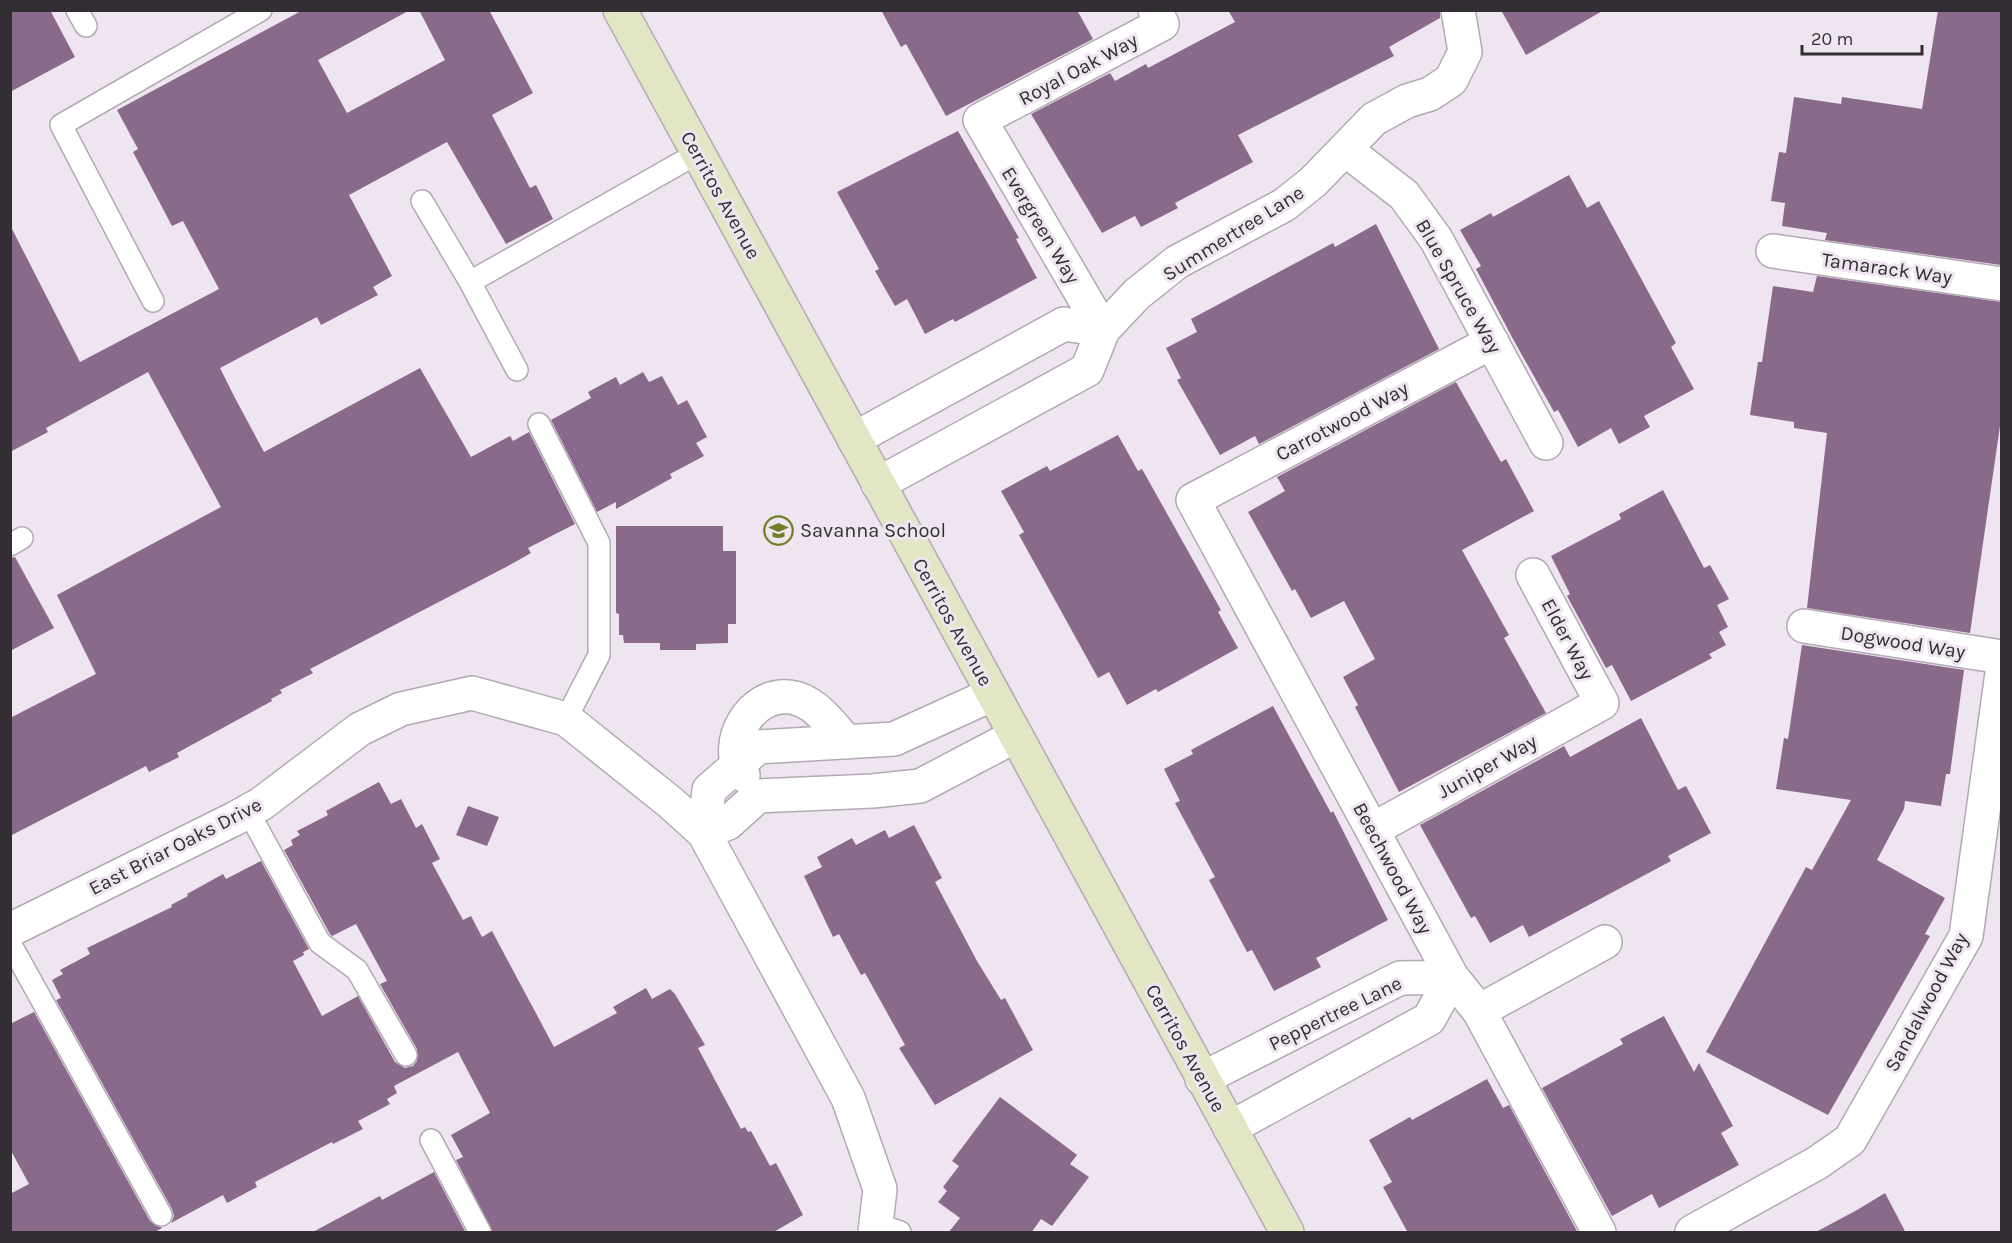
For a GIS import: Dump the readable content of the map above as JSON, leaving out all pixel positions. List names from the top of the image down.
{
  "streets": {
    "main road": ["Cerritos Avenue"],
    "street": [
      "Royal Oak Way",
      "Evergreen Way",
      "Summertree Lane",
      "Tamarack Way",
      "Blue Spruce Way",
      "Carrotwood Way",
      "Elder Way",
      "Dogwood Way",
      "Juniper Way",
      "East Briar Oaks Drive",
      "Beechwood Way",
      "Sandalwood Way",
      "Peppertree Lane"
    ]
  },
  "crossings": [
    ["Royal Oak Way", "Evergreen Way"],
    ["Cerritos Avenue", "Summertree Lane"],
    ["Cerritos Avenue", "Peppertree Lane"],
    ["Evergreen Way", "Summertree Lane"],
    ["Summertree Lane", "Blue Spruce Way"],
    ["Blue Spruce Way", "Carrotwood Way"],
    ["Carrotwood Way", "Beechwood Way"],
    ["Elder Way", "Juniper Way"],
    ["Juniper Way", "Beechwood Way"],
    ["Beechwood Way", "Peppertree Lane"]
  ],
  "places": {
    "school or university": ["Savanna School"]
  },
  "scale_bar": "20 m"
}
